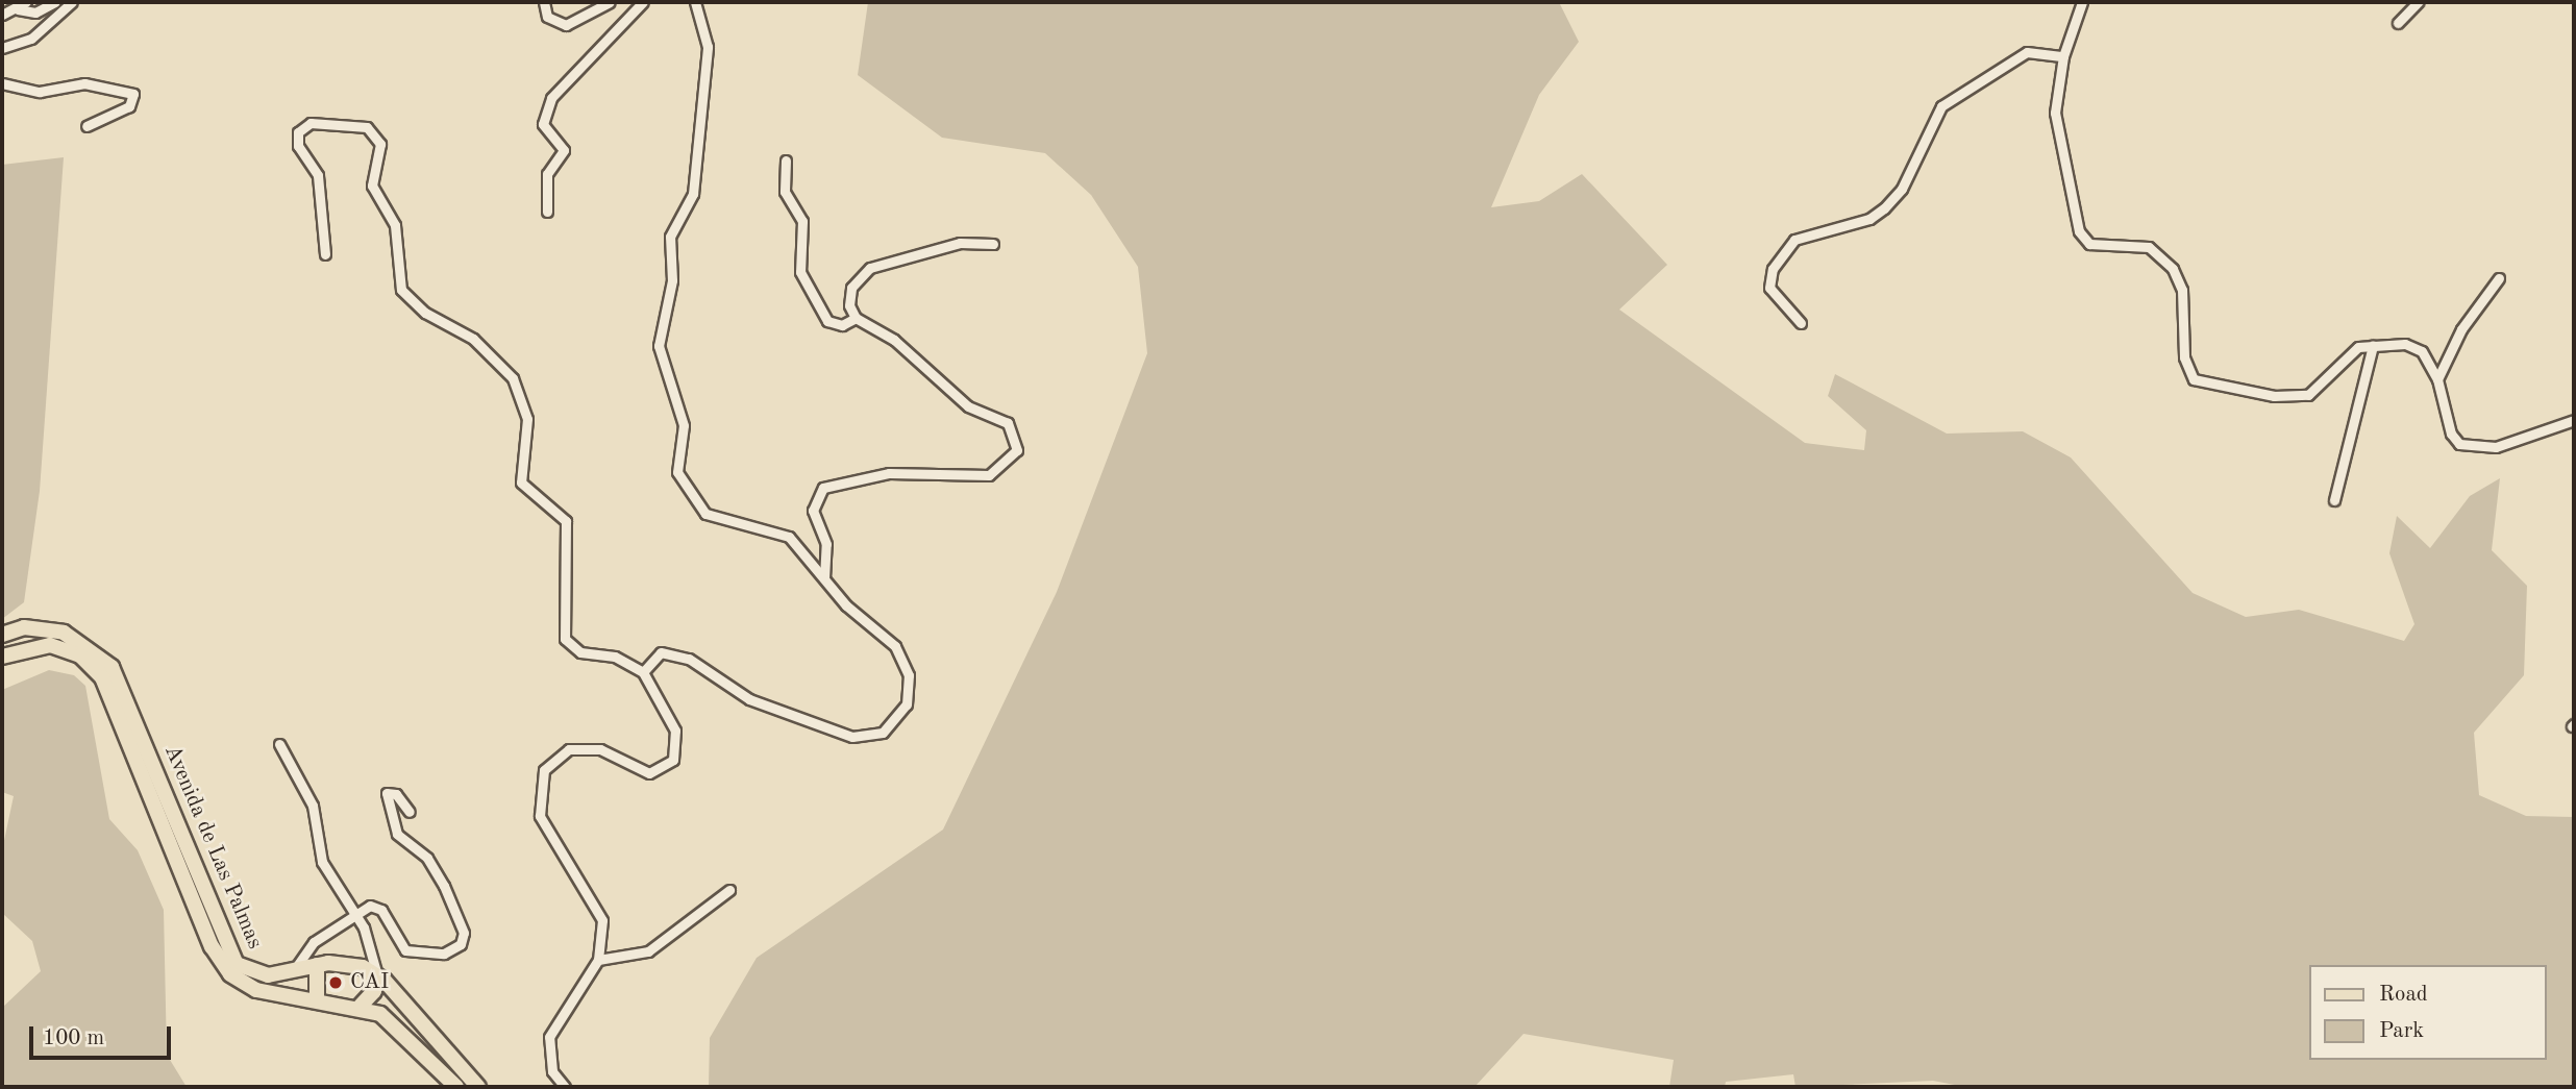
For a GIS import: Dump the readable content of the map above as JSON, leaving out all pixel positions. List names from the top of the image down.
{
  "streets": {
    "main road": ["Avenida de Las Palmas"]
  },
  "places": ["CAI"],
  "legend": ["Road", "Park"],
  "scale_bar": "100 m"
}
